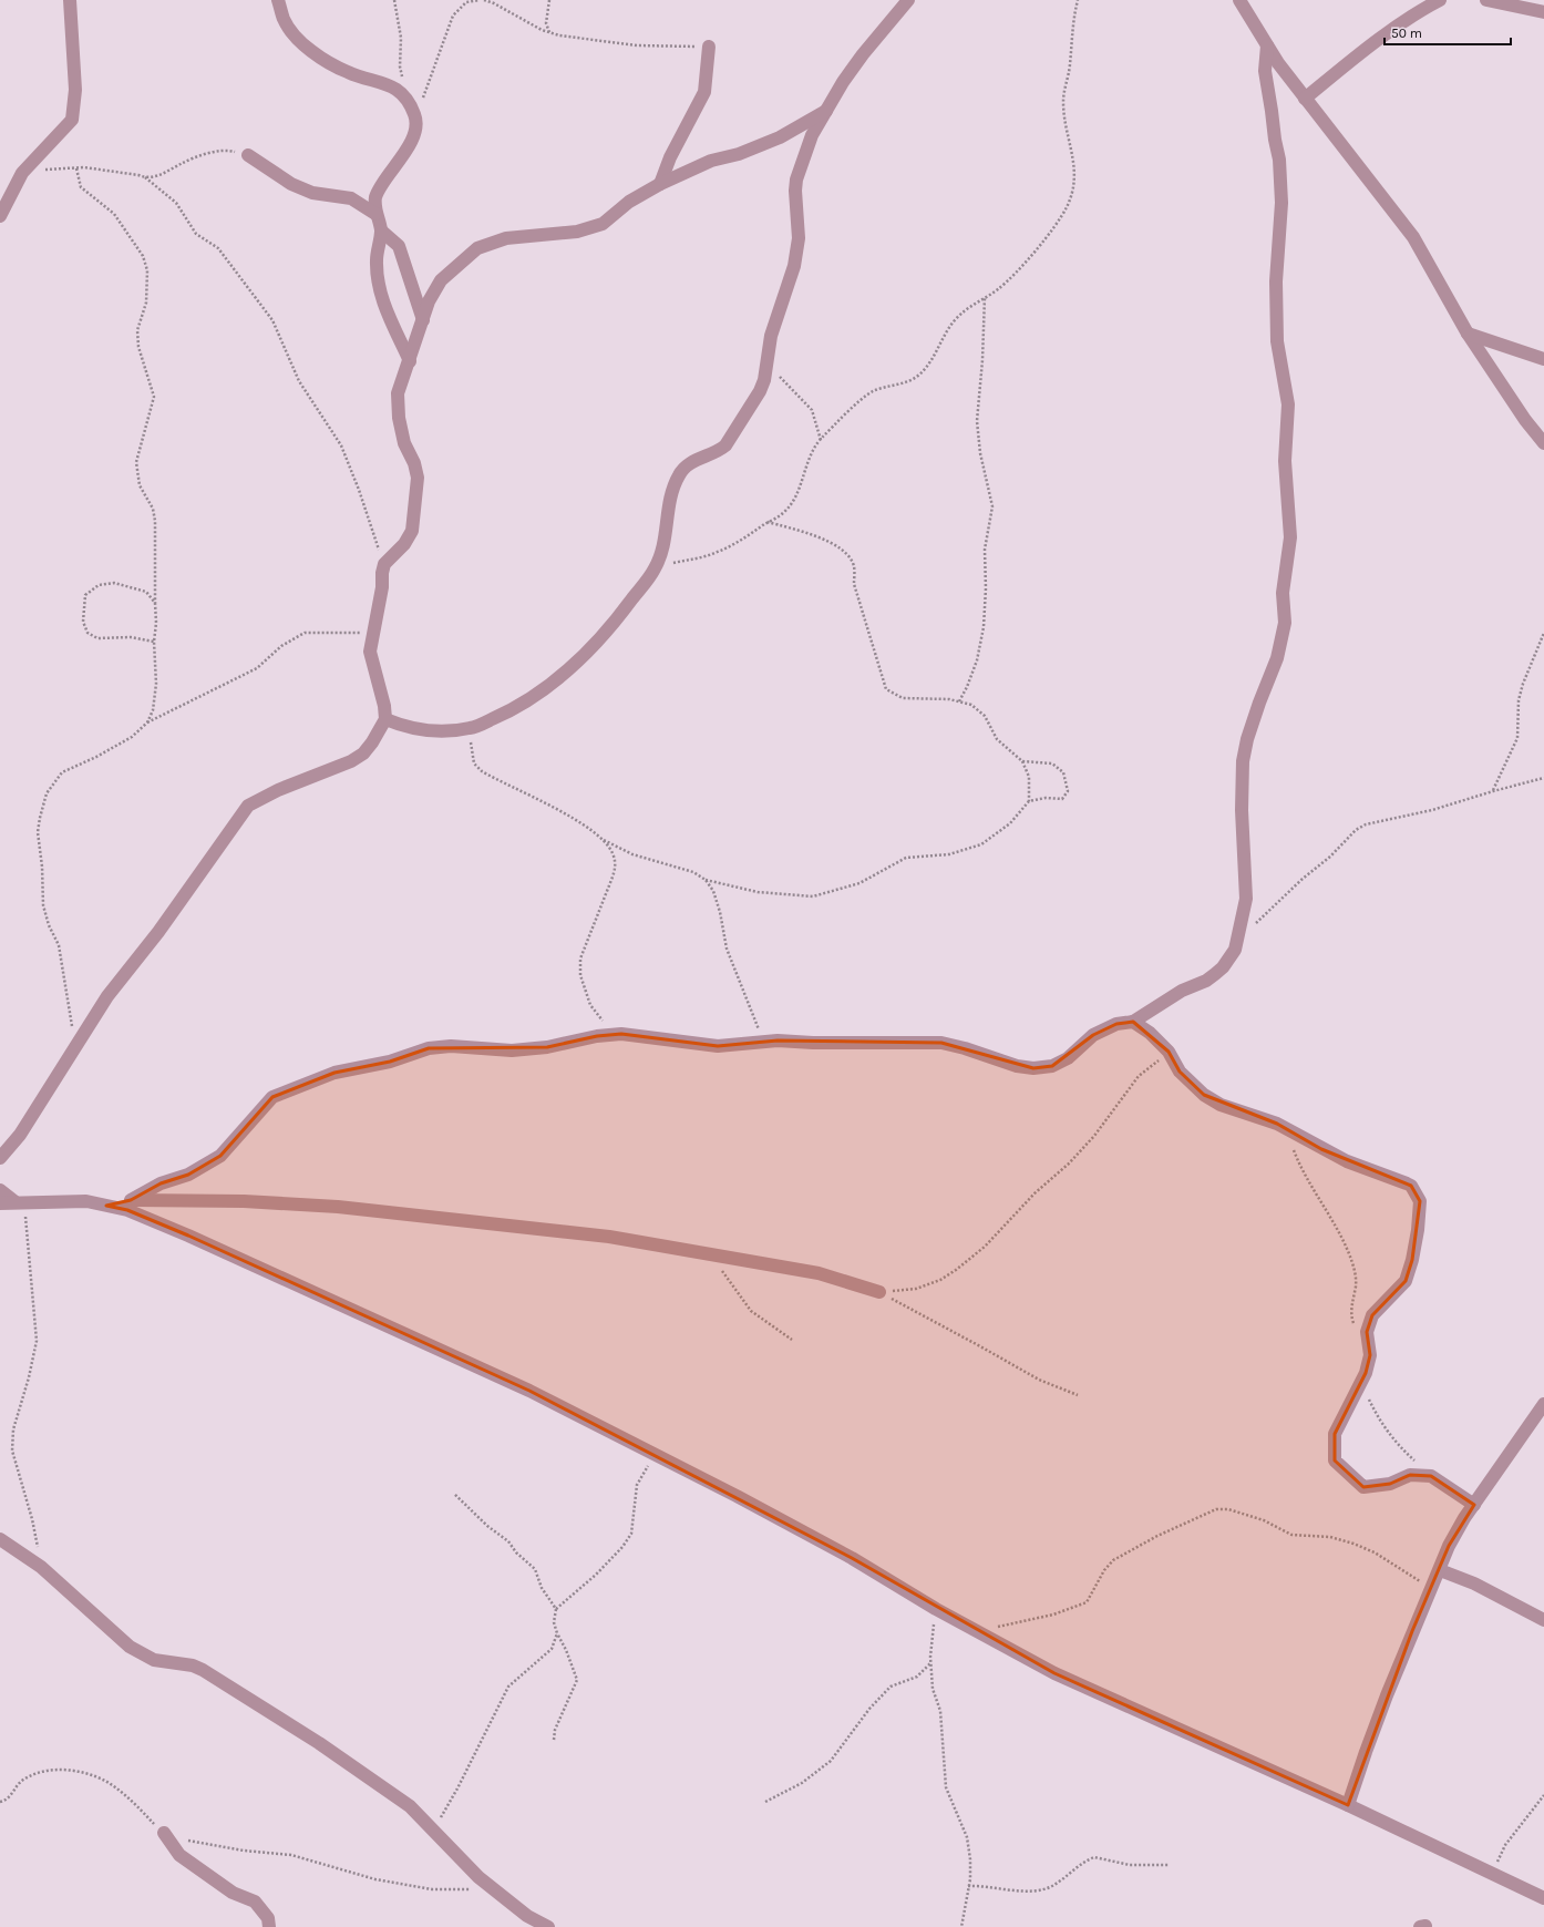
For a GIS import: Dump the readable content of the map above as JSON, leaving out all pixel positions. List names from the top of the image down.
{
  "scale_bar": "50 m"
}
